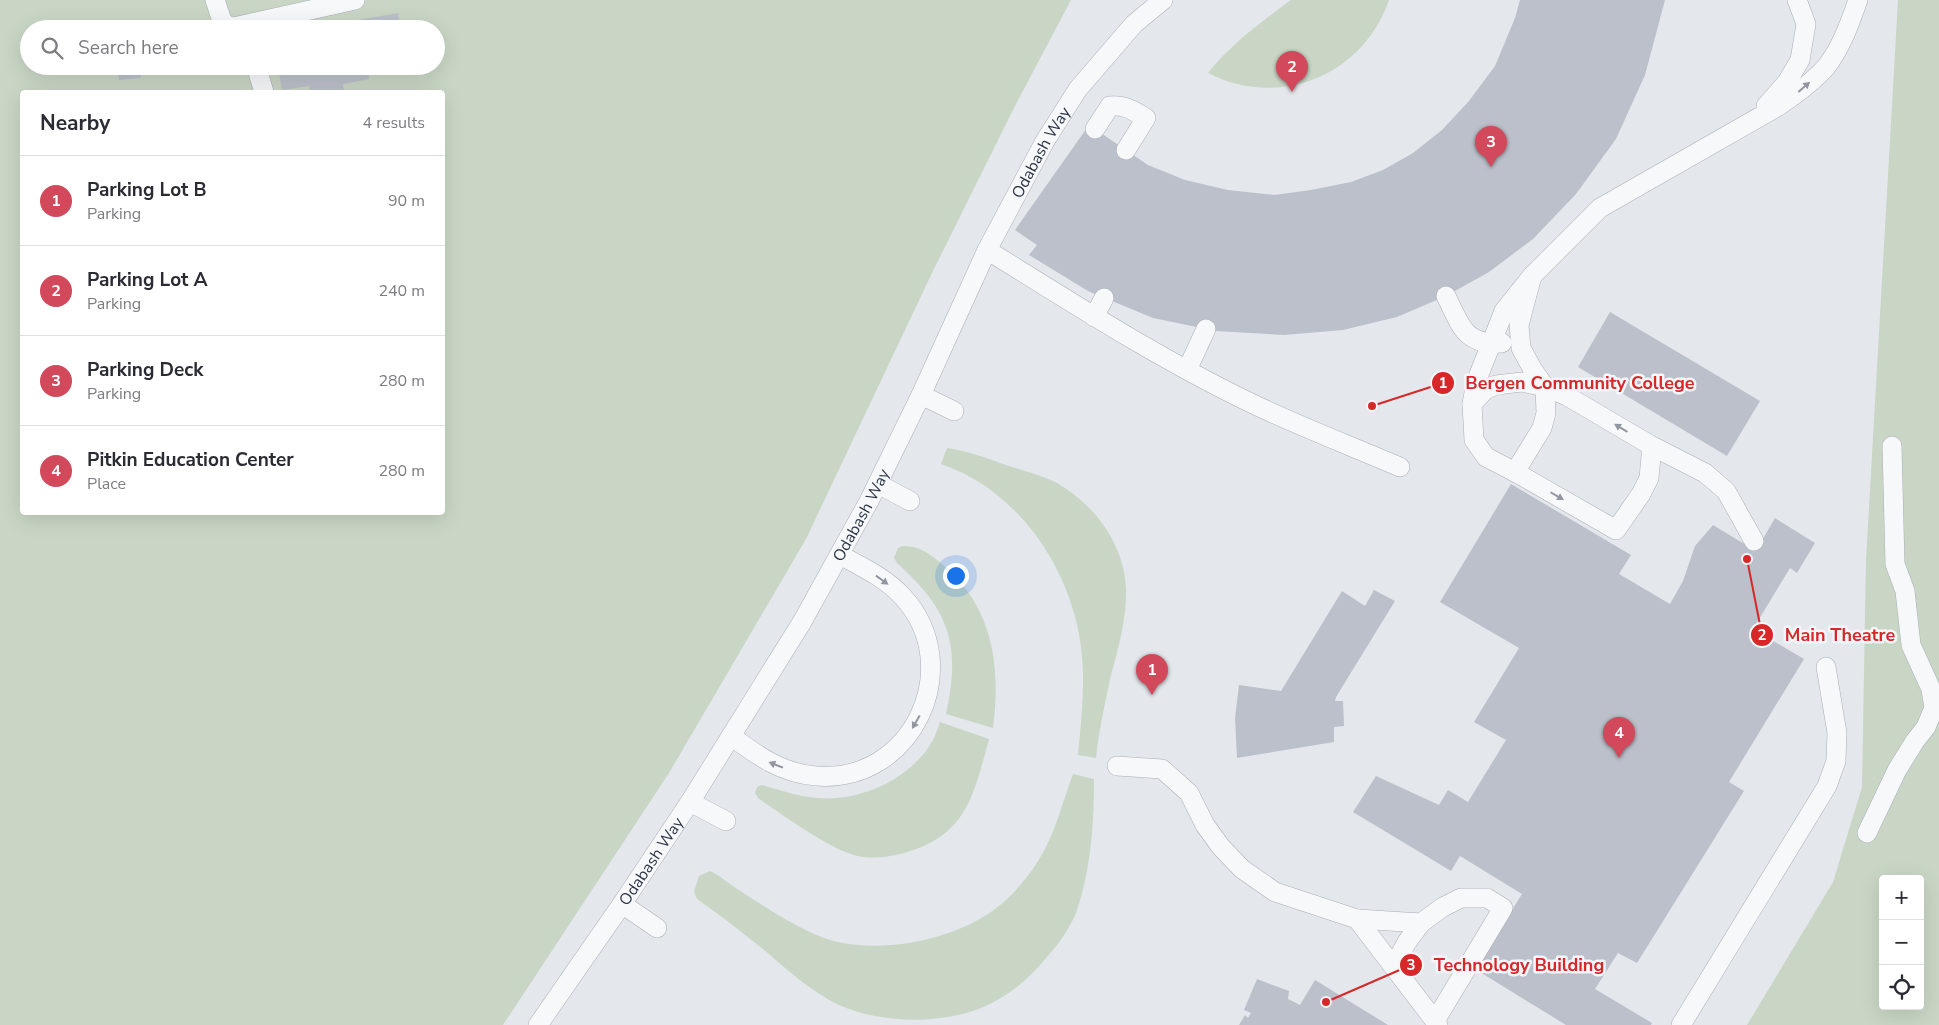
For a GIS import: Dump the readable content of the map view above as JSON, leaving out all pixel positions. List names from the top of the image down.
{
  "streets": {
    "street": ["Odabash Way"]
  },
  "places": ["Bergen Community College", "Main Theatre", "Technology Building"],
  "page": {
    "search": "Search here",
    "pins": [
      "2",
      "3",
      "1",
      "4"
    ],
    "heading": ["Nearby", "4 results"],
    "list": [
      {
        "mark": "1",
        "name": "Parking Lot B",
        "note": "Parking",
        "value": "90 m"
      },
      {
        "mark": "2",
        "name": "Parking Lot A",
        "note": "Parking",
        "value": "240 m"
      },
      {
        "mark": "3",
        "name": "Parking Deck",
        "note": "Parking",
        "value": "280 m"
      },
      {
        "mark": "4",
        "name": "Pitkin Education Center",
        "note": "Place",
        "value": "280 m"
      }
    ],
    "map_buttons": ["+", "−"]
  }
}
